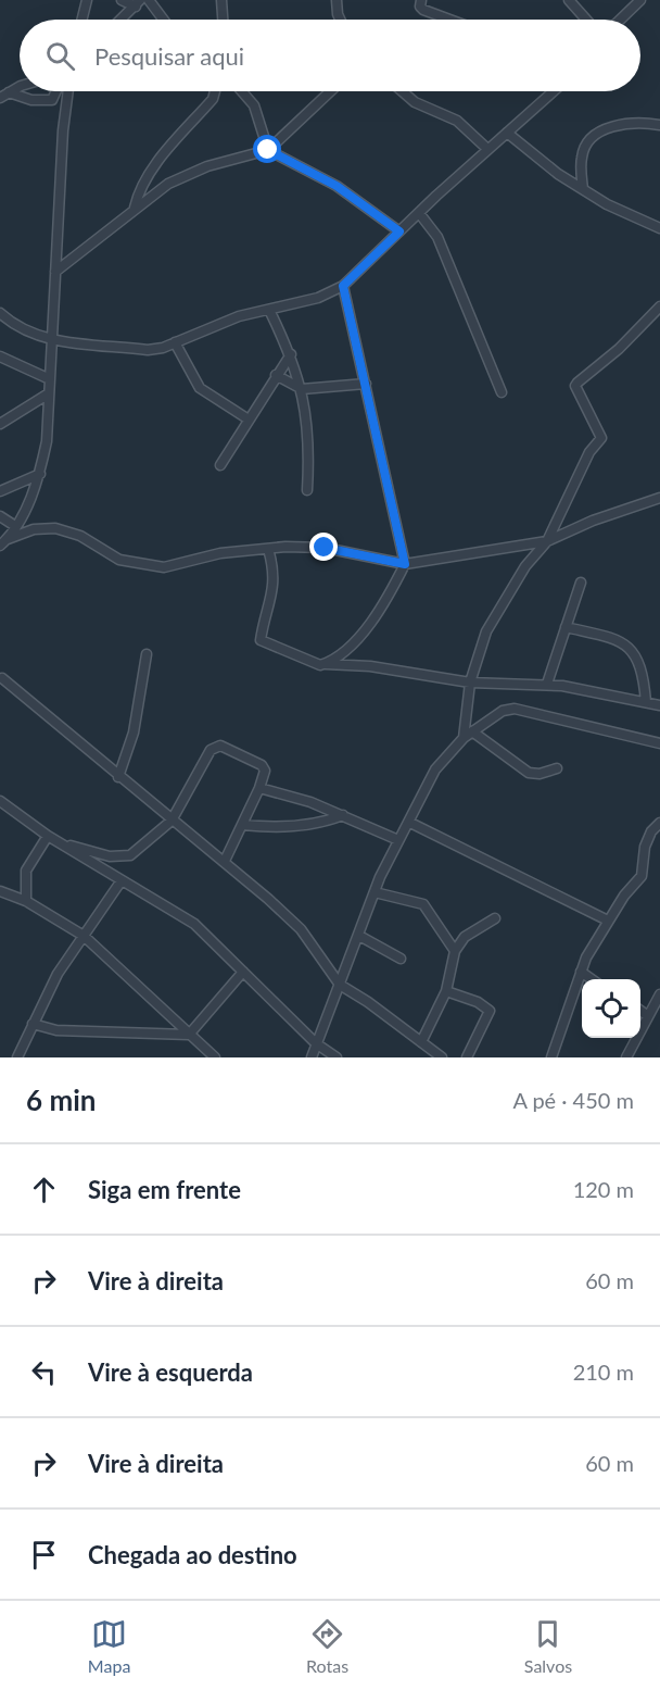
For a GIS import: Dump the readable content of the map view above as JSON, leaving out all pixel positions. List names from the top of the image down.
{
  "page": {
    "search": "Pesquisar aqui",
    "heading": ["6 min", "A pé · 450 m"],
    "list": [
      ["Siga em frente", "120 m"],
      ["Vire à direita", "60 m"],
      ["Vire à esquerda", "210 m"],
      ["Vire à direita", "60 m"],
      "Chegada ao destino"
    ],
    "nav": ["Mapa", "Rotas", "Salvos"]
  }
}
